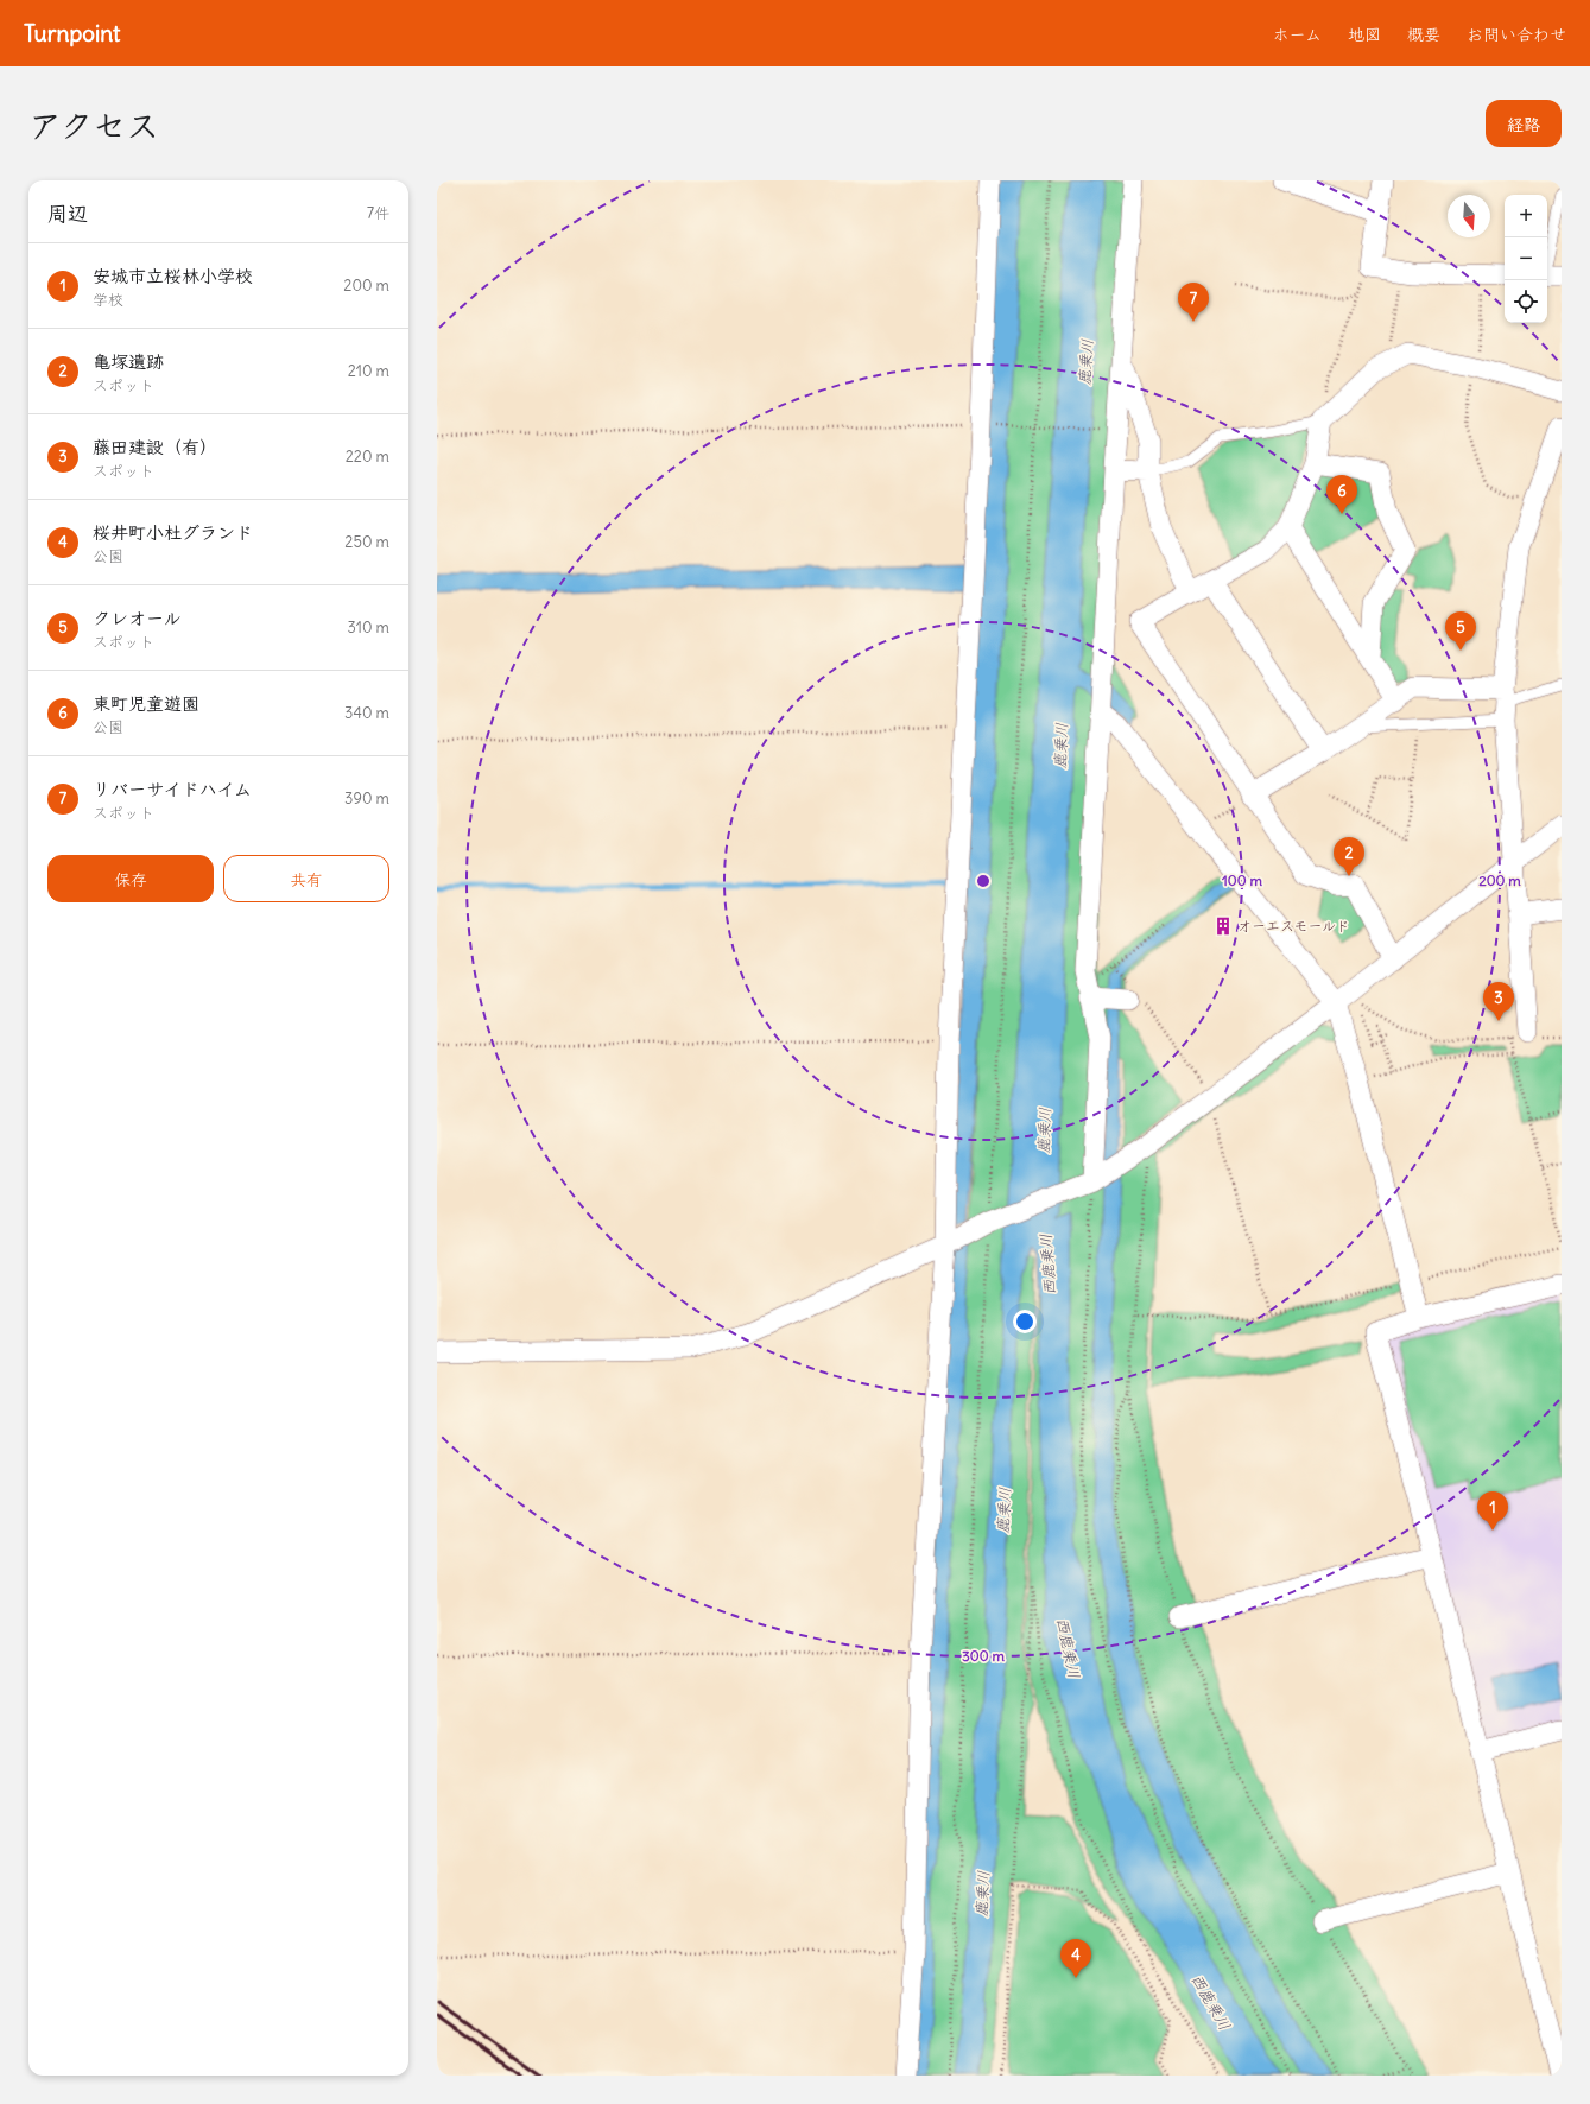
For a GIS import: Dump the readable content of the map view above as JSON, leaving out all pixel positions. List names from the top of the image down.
{
  "water": ["鹿乗川", "西鹿乗川"],
  "places": {
    "building": ["オーエスモールド"]
  },
  "north": "bottom",
  "page": {
    "header": "Turnpoint",
    "nav": [
      "ホーム",
      "地図",
      "概要",
      "お問い合わせ"
    ],
    "title": "アクセス",
    "buttons": [
      "経路",
      ["保存", "共有"]
    ],
    "heading": ["周辺", "7件"],
    "map_buttons": ["+", "−"],
    "list": [
      {
        "mark": "1",
        "name": "安城市立桜林小学校",
        "note": "学校",
        "value": "200 m"
      },
      {
        "mark": "2",
        "name": "亀塚遺跡",
        "note": "スポット",
        "value": "210 m"
      },
      {
        "mark": "3",
        "name": "藤田建設（有）",
        "note": "スポット",
        "value": "220 m"
      },
      {
        "mark": "4",
        "name": "桜井町小杜グランド",
        "note": "公園",
        "value": "250 m"
      },
      {
        "mark": "5",
        "name": "クレオール",
        "note": "スポット",
        "value": "310 m"
      },
      {
        "mark": "6",
        "name": "東町児童遊園",
        "note": "公園",
        "value": "340 m"
      },
      {
        "mark": "7",
        "name": "リバーサイドハイム",
        "note": "スポット",
        "value": "390 m"
      }
    ],
    "pins": [
      "7",
      "6",
      "5",
      "2",
      "3",
      "1",
      "4"
    ]
  },
  "rings": ["100 m", "200 m", "300 m"]
}
